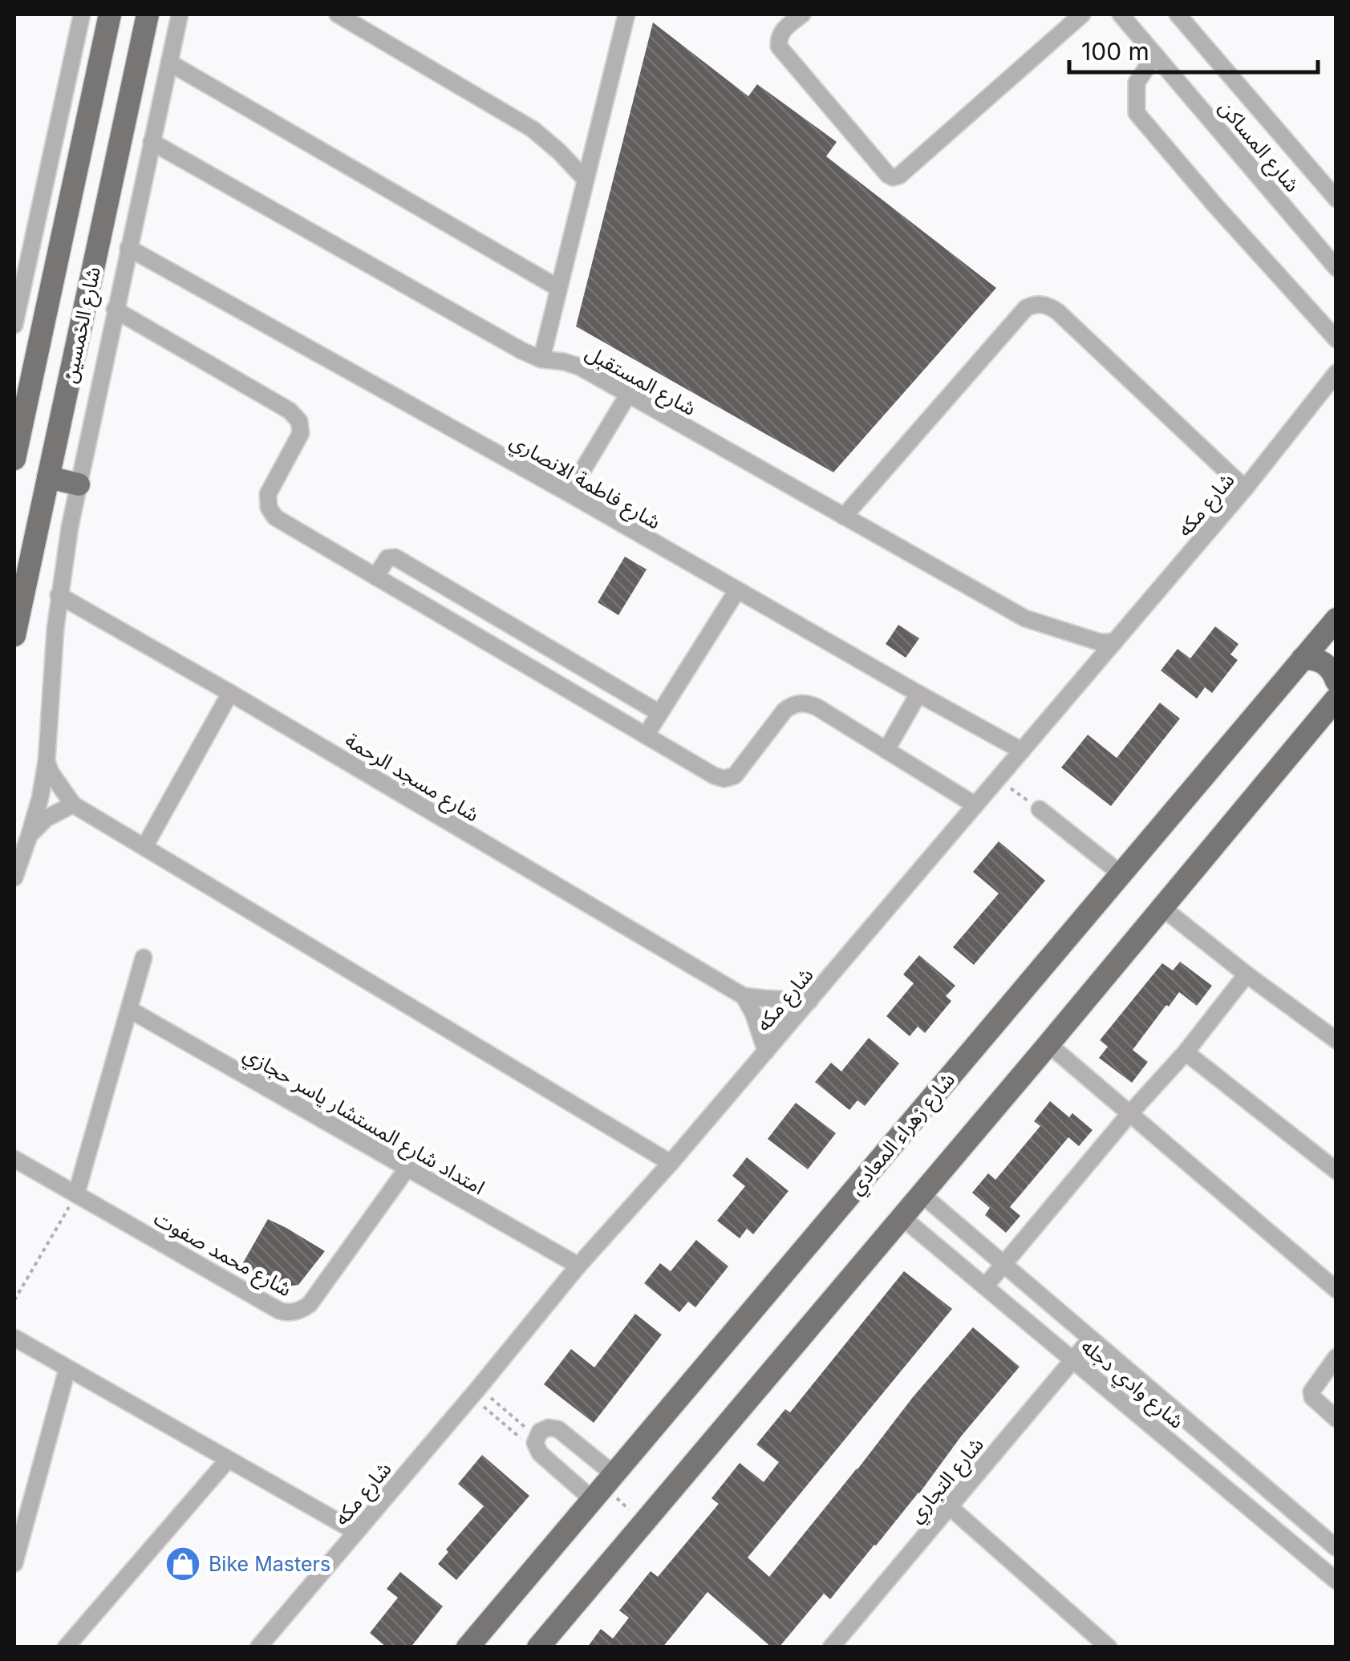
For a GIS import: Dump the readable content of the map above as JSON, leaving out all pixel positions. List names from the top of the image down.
{
  "streets": {
    "main road": ["شارع الخمسين", "شارع زهراء المعادي"],
    "street": [
      "شارع المساكن",
      "شارع المستقبل",
      "شارع فاطمة الانصاري",
      "شارع مكه",
      "شارع مسجد الرحمة",
      "امتداد شارع المستشار ياسر حجازي",
      "شارع محمد صفوت",
      "شارع وادي دجله",
      "شارع التجاري"
    ]
  },
  "crossings": [
    ["شارع المستقبل", "شارع مكه"],
    ["شارع فاطمة الانصاري", "شارع مكه"],
    ["شارع مكه", "شارع مسجد الرحمة"],
    ["شارع مكه", "امتداد شارع المستشار ياسر حجازي"],
    ["امتداد شارع المستشار ياسر حجازي", "شارع محمد صفوت"],
    ["شارع وادي دجله", "شارع التجاري"]
  ],
  "places": {
    "shop": ["Bike Masters"]
  },
  "scale_bar": "100 m"
}
